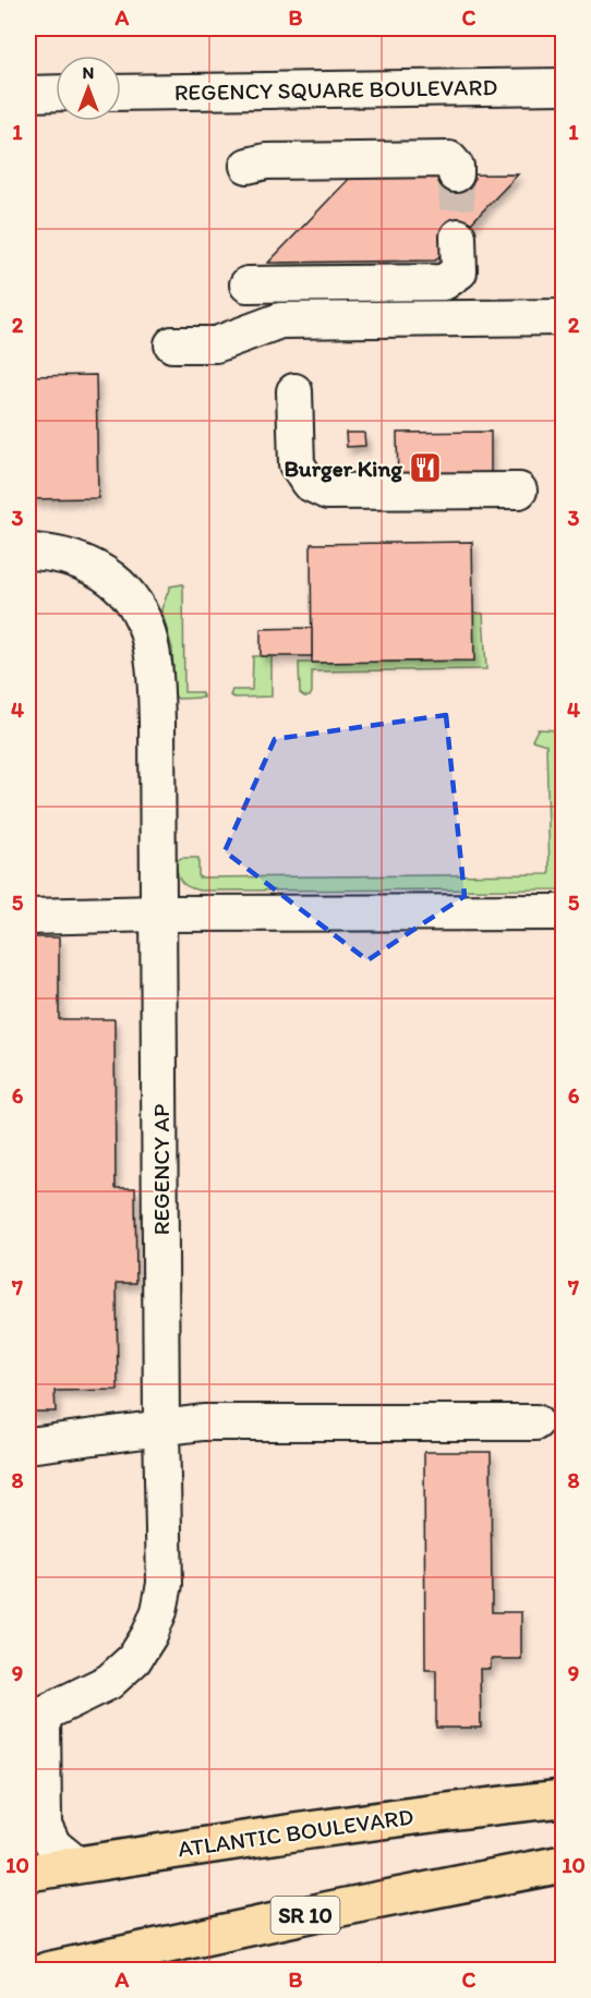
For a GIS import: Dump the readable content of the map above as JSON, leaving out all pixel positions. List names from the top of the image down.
{
  "streets": {
    "highway": ["ATLANTIC BOULEVARD", "SR 10"],
    "street": ["REGENCY SQUARE BOULEVARD", "REGENCY AP"]
  },
  "crossings": [
    ["REGENCY AP", "ATLANTIC BOULEVARD"]
  ],
  "places": {
    "restaurant": ["Burger King"]
  },
  "north": "top",
  "grid": {
    "columns": ["A", "B", "C"],
    "rows": [
      "1",
      "2",
      "3",
      "4",
      "5",
      "6",
      "7",
      "8",
      "9",
      "10"
    ]
  }
}
